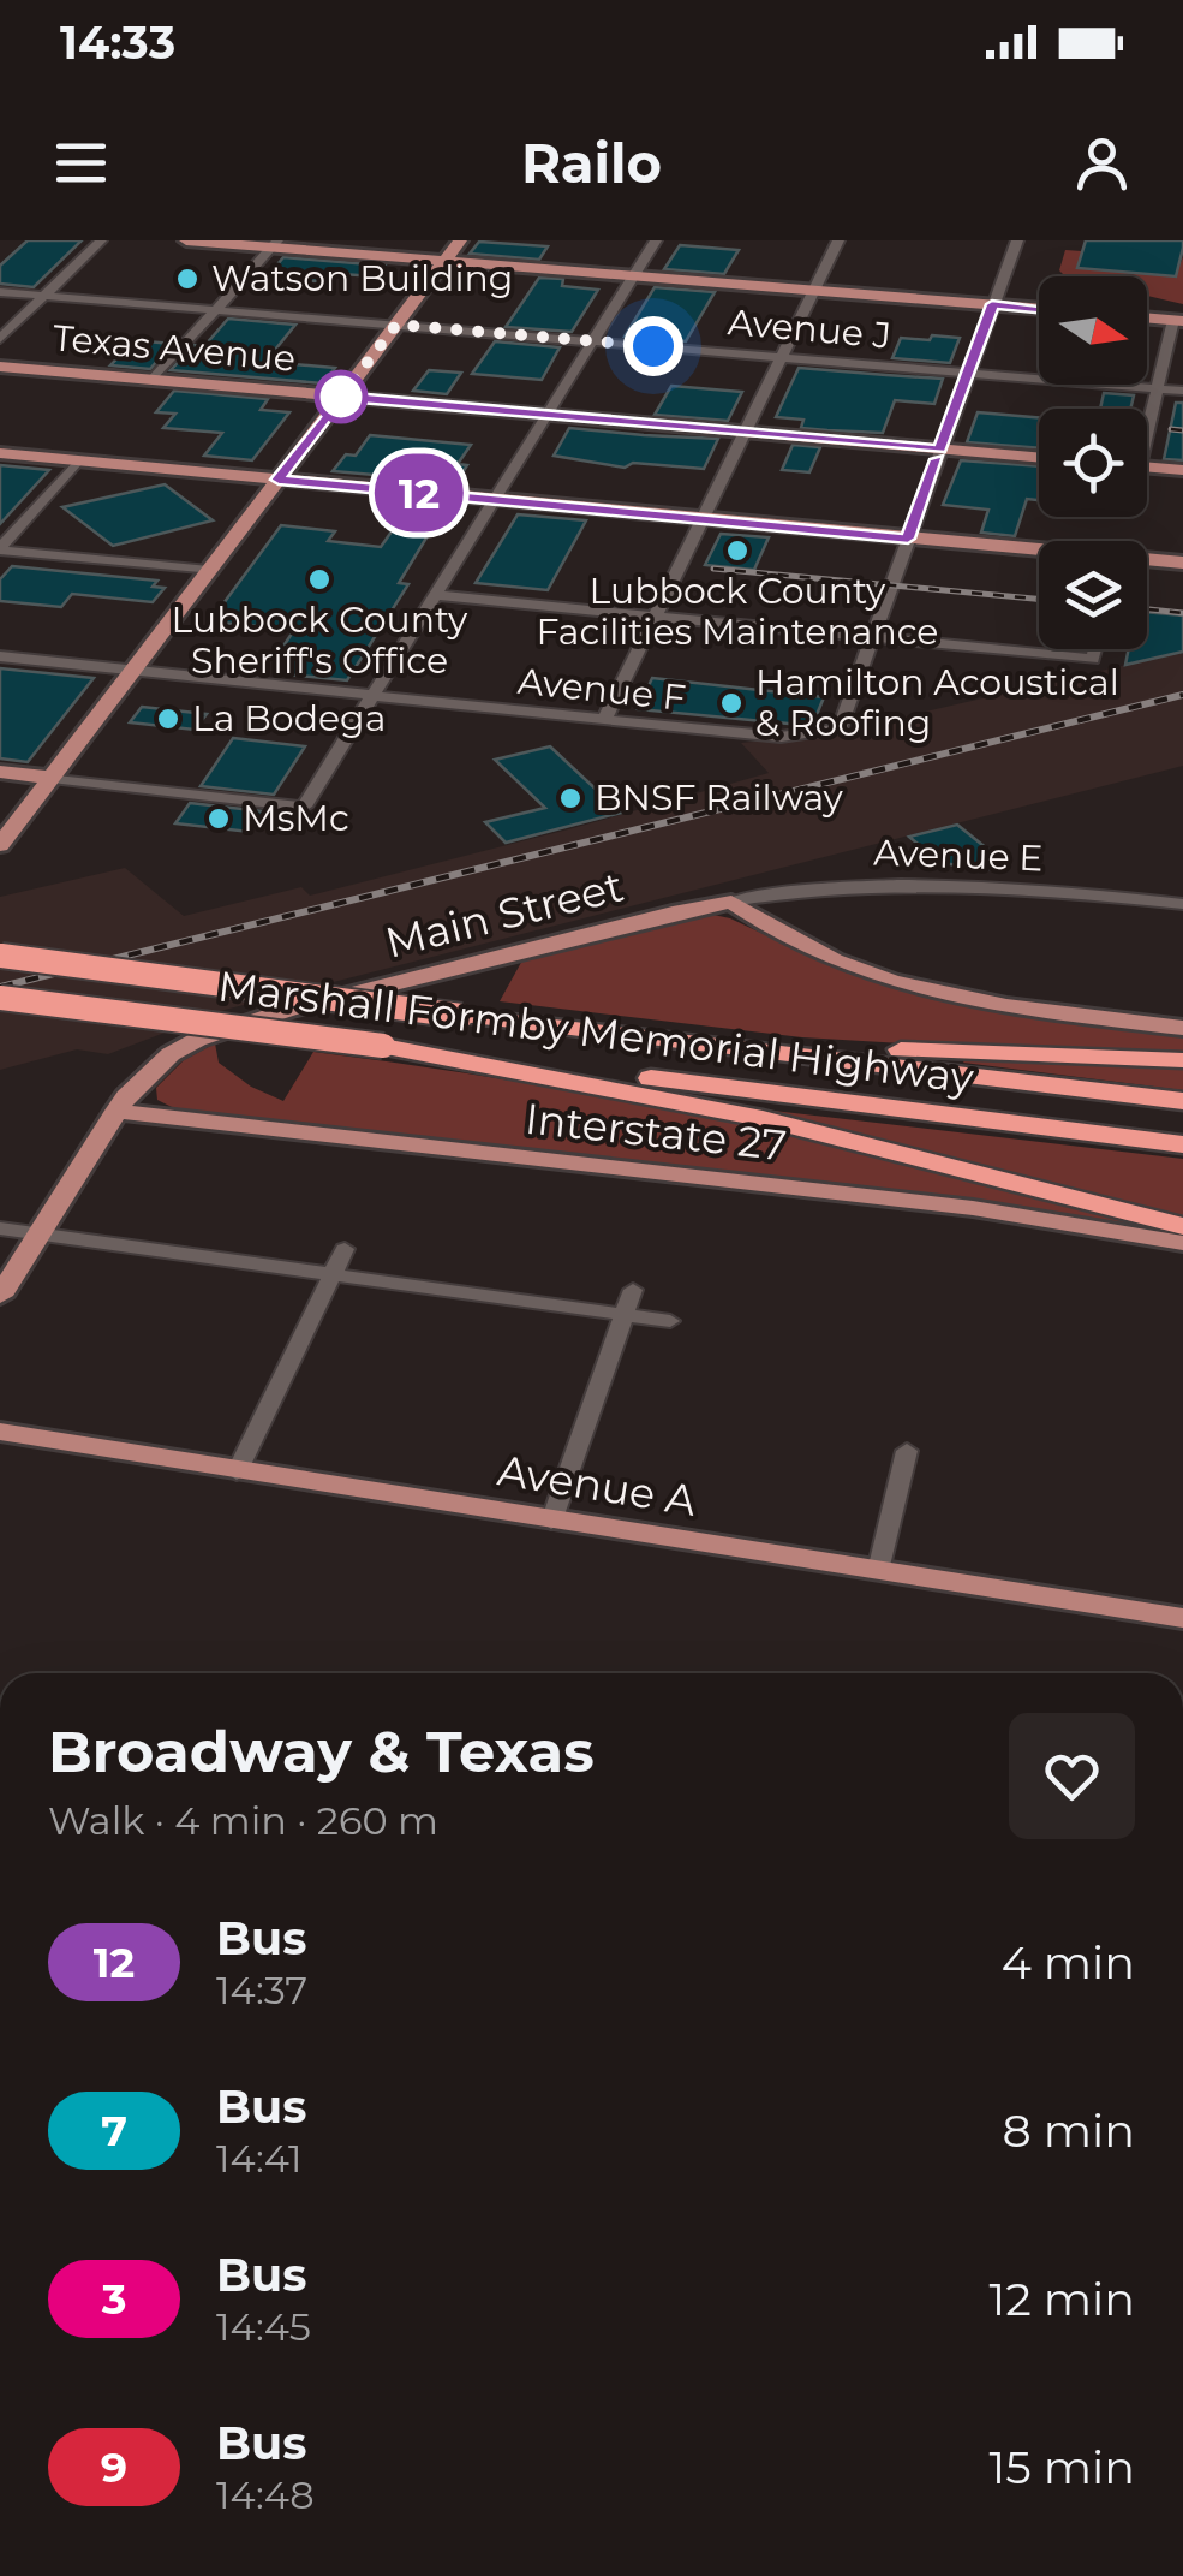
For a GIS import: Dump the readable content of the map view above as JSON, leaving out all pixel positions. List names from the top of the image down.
{
  "streets": {
    "highway": ["Marshall Formby Memorial Highway"],
    "main road": [
      "Texas Avenue",
      "Main Street",
      "Interstate 27",
      "Avenue A"
    ],
    "street": ["Avenue J", "Avenue F", "Avenue E"]
  },
  "crossings": [
    ["Avenue E", "Main Street"],
    ["Main Street", "Interstate 27"]
  ],
  "places": [
    "Watson Building",
    "Lubbock County Facilities Maintenance",
    "Lubbock County Sheriff's Office",
    "Hamilton Acoustical & Roofing",
    "La Bodega",
    "BNSF Railway",
    "MsMc"
  ],
  "lines": ["bus line 12"],
  "north": "right",
  "page": {
    "status": "14:33",
    "header": "Railo",
    "on_map": "12",
    "heading": ["Broadway & Texas", "Walk · 4 min · 260 m"],
    "list": [
      {
        "mark": "12",
        "name": "Bus",
        "note": "14:37",
        "value": "4 min"
      },
      {
        "mark": "7",
        "name": "Bus",
        "note": "14:41",
        "value": "8 min"
      },
      {
        "mark": "3",
        "name": "Bus",
        "note": "14:45",
        "value": "12 min"
      },
      {
        "mark": "9",
        "name": "Bus",
        "note": "14:48",
        "value": "15 min"
      }
    ]
  }
}
